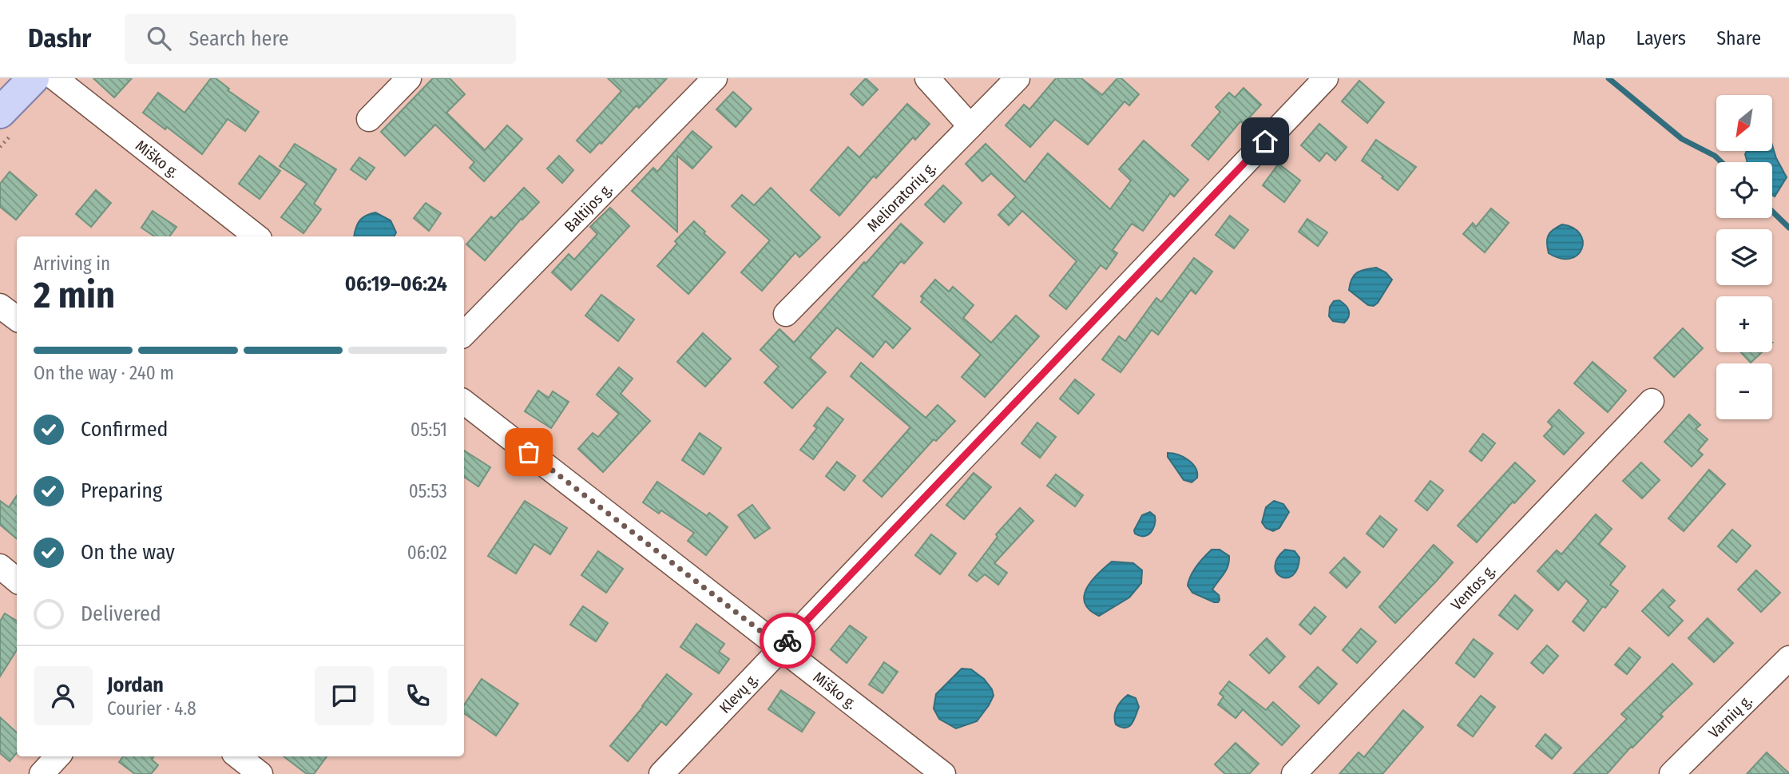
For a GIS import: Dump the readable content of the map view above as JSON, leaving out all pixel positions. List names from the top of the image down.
{
  "streets": {
    "street": [
      "Miško g.",
      "Melioratorių g.",
      "Baltijos g.",
      "Ventos g.",
      "Klevų g.",
      "Varnių g."
    ]
  },
  "crossings": [
    ["Miško g.", "Klevų g."]
  ],
  "north": "bottom left",
  "page": {
    "header": "Dashr",
    "search": "Search here",
    "nav": ["Map", "Layers", "Share"],
    "map_buttons": ["+", "−"],
    "heading": ["2 min", "Arriving in", "06:19–06:24"],
    "panel": ["Jordan", "Courier · 4.8"],
    "bar": "On the way · 240 m",
    "list": [
      ["Confirmed", "05:51"],
      ["Preparing", "05:53"],
      ["On the way", "06:02"],
      "Delivered"
    ]
  }
}
